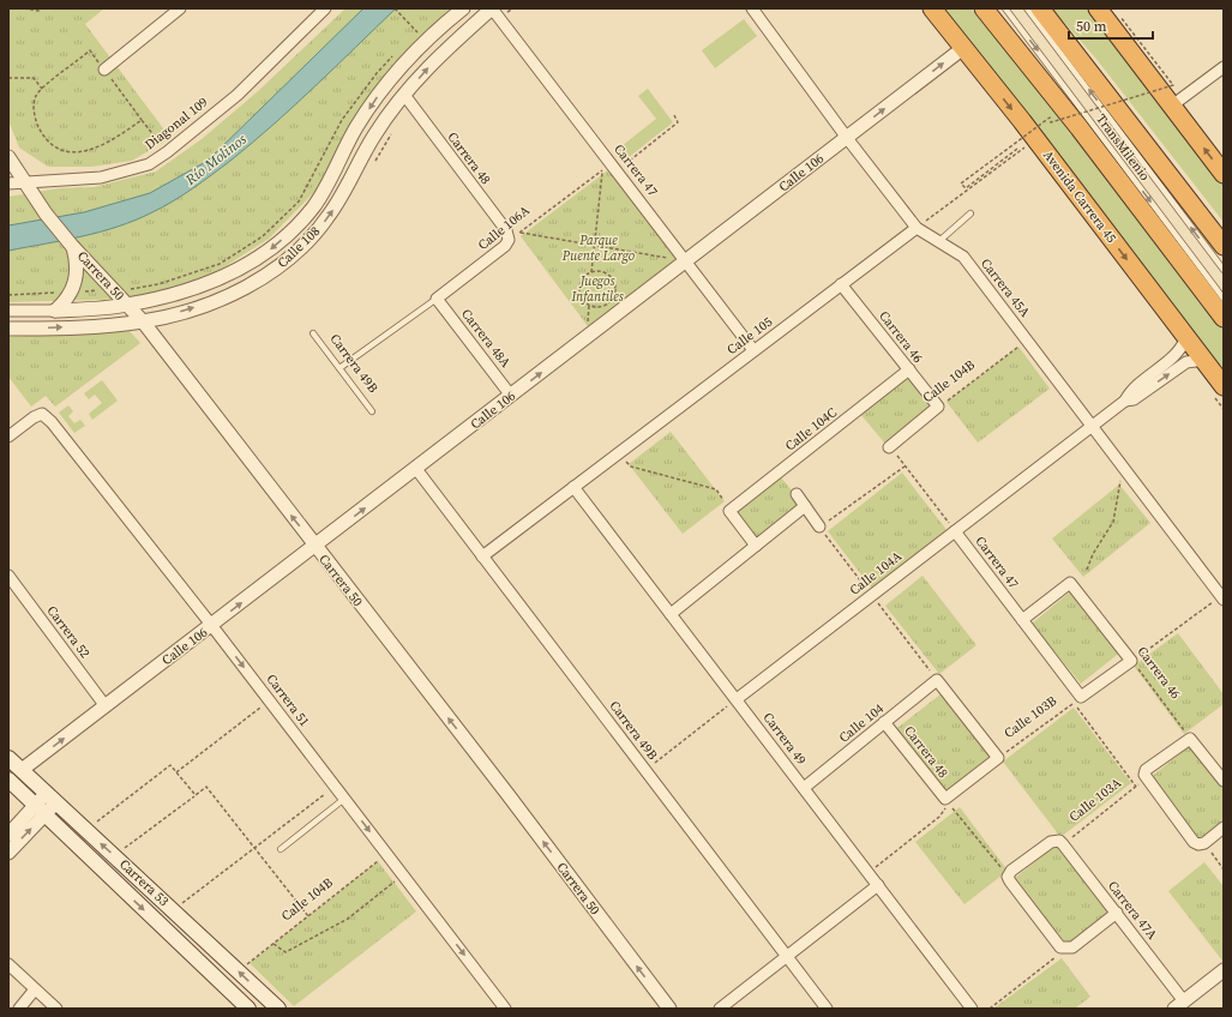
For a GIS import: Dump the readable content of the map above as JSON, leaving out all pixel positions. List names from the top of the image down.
{
  "streets": {
    "highway": ["Avenida Carrera 45"],
    "main road": ["Carrera 53"],
    "street": [
      "Diagonal 109",
      "Carrera 48",
      "Carrera 47",
      "Calle 106",
      "Calle 106A",
      "Calle 108",
      "Carrera 50",
      "Carrera 45A",
      "Calle 105",
      "Carrera 46",
      "Carrera 48A",
      "Carrera 49B",
      "Calle 104B",
      "Calle 104C",
      "Calle 104A",
      "Carrera 52",
      "Carrera 51",
      "Calle 104",
      "Carrera 49",
      "Carrera 47A"
    ],
    "lane": ["TransMilenio"],
    "path": ["Calle 103B", "Calle 103A"]
  },
  "crossings": [
    ["Diagonal 109", "Carrera 50"],
    ["Carrera 48", "Calle 106A"],
    ["Carrera 48", "Calle 108"],
    ["Carrera 48", "Calle 104"],
    ["Carrera 47", "Calle 106"],
    ["Carrera 47", "Calle 106A"],
    ["Carrera 47", "Calle 108"],
    ["Carrera 47", "Calle 105"],
    ["Carrera 47", "Carrera 46"],
    ["Carrera 47", "Calle 104A"],
    ["Carrera 47", "Calle 103B"],
    ["Calle 106", "Avenida Carrera 45"],
    ["Calle 106", "Carrera 50"],
    ["Calle 106", "Carrera 45A"],
    ["Calle 106", "Carrera 48A"],
    ["Calle 106", "Carrera 49B"],
    ["Calle 106", "Carrera 52"],
    ["Calle 106", "Carrera 51"],
    ["Calle 106", "Carrera 53"],
    ["Avenida Carrera 45", "Calle 104A"],
    ["Calle 106A", "Carrera 48A"],
    ["Calle 106A", "Carrera 49B"],
    ["Calle 108", "Carrera 50"],
    ["Carrera 45A", "Calle 105"],
    ["Carrera 45A", "Calle 104B"],
    ["Carrera 45A", "Calle 104A"],
    ["Calle 105", "Carrera 46"],
    ["Calle 105", "Carrera 49B"],
    ["Calle 105", "Carrera 49"],
    ["Carrera 46", "Calle 104B"],
    ["Carrera 46", "Calle 104C"],
    ["Calle 104B", "Carrera 51"],
    ["Calle 104A", "Carrera 49"],
    ["Calle 103B", "Calle 104"],
    ["Calle 104", "Carrera 49"],
    ["Calle 103A", "Carrera 47A"]
  ],
  "one_way": ["Calle 106", "Carrera 50", "Carrera 51"],
  "water": ["Río Molinos"],
  "parks": ["Parque Puente Largo", "Juegos Infantiles"],
  "scale_bar": "50 m"
}
